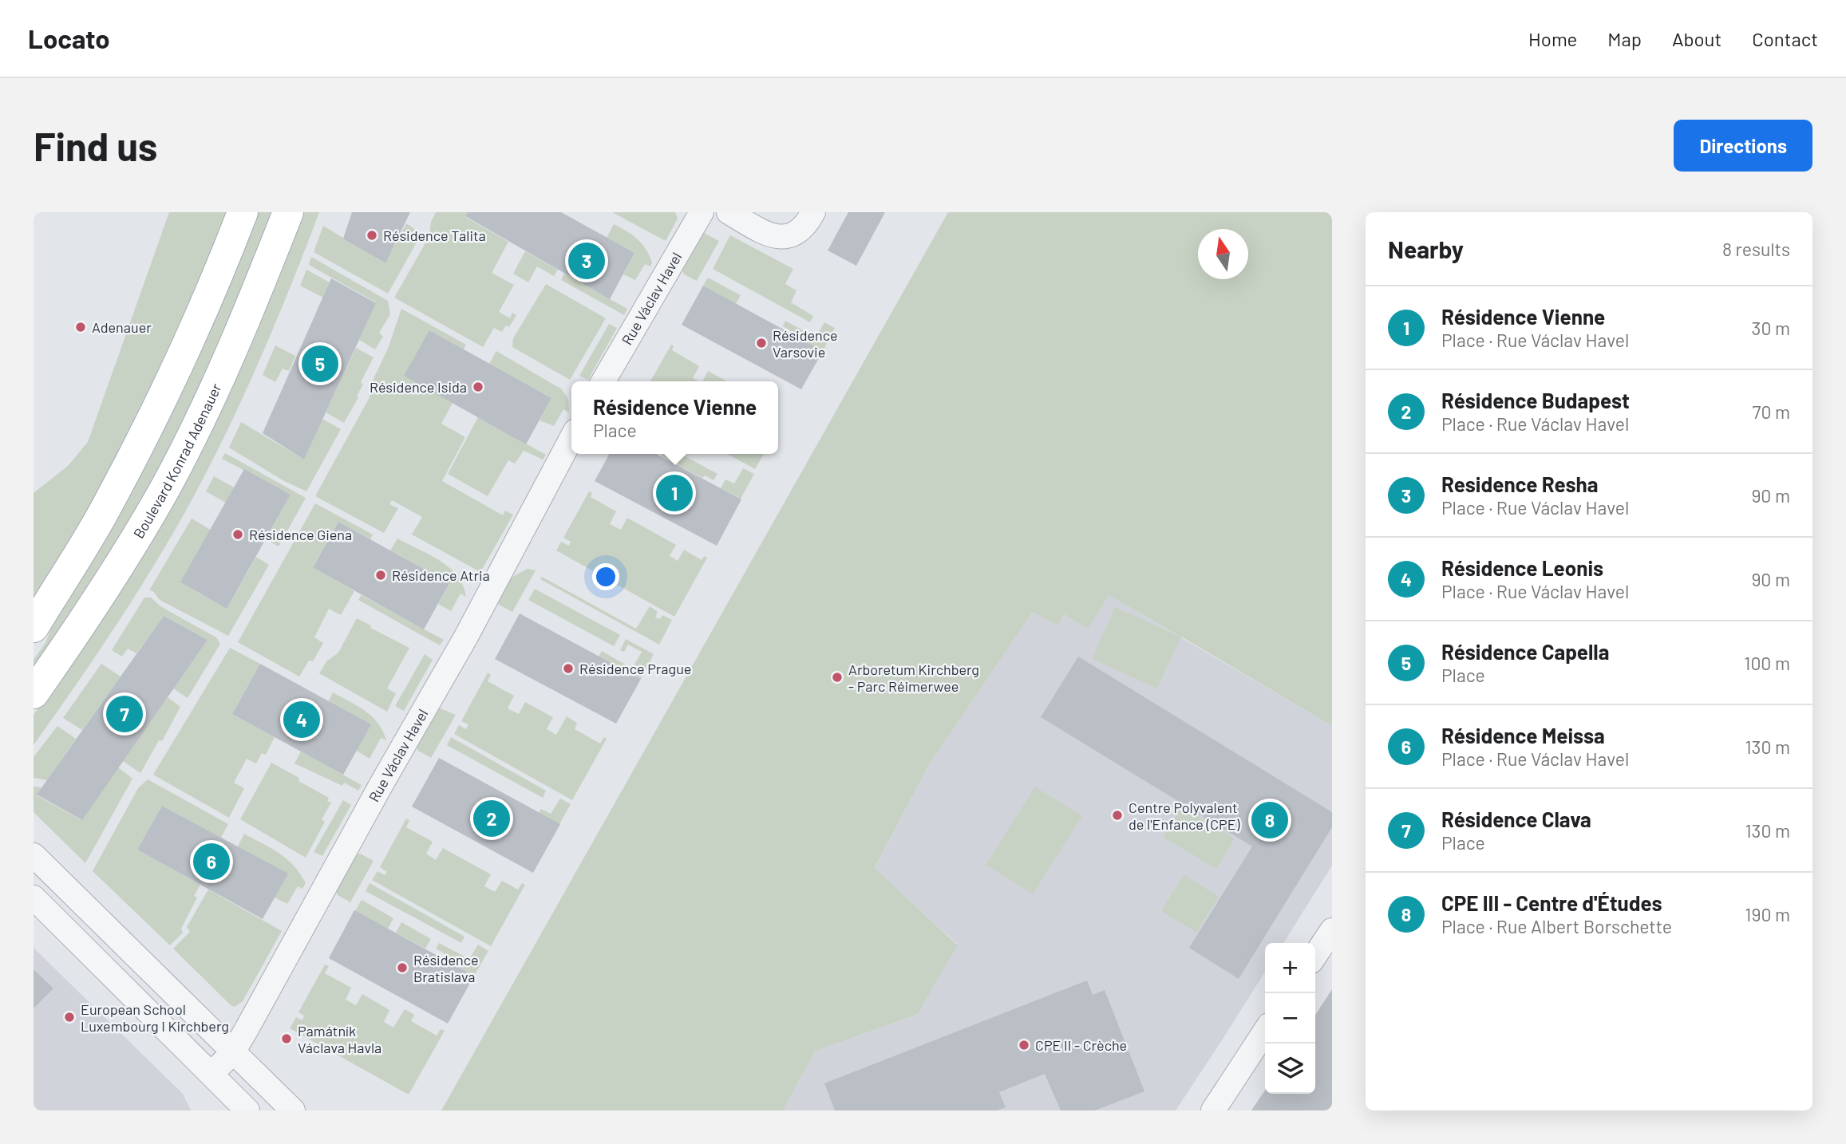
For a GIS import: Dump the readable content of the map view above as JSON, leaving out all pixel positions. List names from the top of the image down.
{
  "streets": {
    "main road": ["Boulevard Konrad Adenauer"],
    "street": ["Rue Václav Havel"]
  },
  "places": [
    "Résidence Talita",
    "Adenauer",
    "Résidence Varsovie",
    "Résidence Isida",
    "Résidence Giena",
    "Résidence Atria",
    "Résidence Prague",
    "Arboretum Kirchberg - Parc Réimerwee",
    "Centre Polyvalent de l'Enfance (CPE)",
    "Résidence Bratislava",
    "European School Luxembourg I Kirchberg",
    "Památník Václava Havla",
    "CPE II - Crèche"
  ],
  "north": "top",
  "page": {
    "header": "Locato",
    "nav": [
      "Home",
      "Map",
      "About",
      "Contact"
    ],
    "buttons": "Directions",
    "title": "Find us",
    "heading": ["Nearby", "8 results"],
    "pins": [
      "3",
      "5",
      "1",
      "7",
      "4",
      "2",
      "8",
      "6"
    ],
    "list": [
      {
        "mark": "1",
        "name": "Résidence Vienne",
        "note": "Place · Rue Václav Havel",
        "value": "30 m"
      },
      {
        "mark": "2",
        "name": "Résidence Budapest",
        "note": "Place · Rue Václav Havel",
        "value": "70 m"
      },
      {
        "mark": "3",
        "name": "Residence Resha",
        "note": "Place · Rue Václav Havel",
        "value": "90 m"
      },
      {
        "mark": "4",
        "name": "Résidence Leonis",
        "note": "Place · Rue Václav Havel",
        "value": "90 m"
      },
      {
        "mark": "5",
        "name": "Résidence Capella",
        "note": "Place",
        "value": "100 m"
      },
      {
        "mark": "6",
        "name": "Résidence Meissa",
        "note": "Place · Rue Václav Havel",
        "value": "130 m"
      },
      {
        "mark": "7",
        "name": "Résidence Clava",
        "note": "Place",
        "value": "130 m"
      },
      {
        "mark": "8",
        "name": "CPE III - Centre d'Études",
        "note": "Place · Rue Albert Borschette",
        "value": "190 m"
      }
    ],
    "popup": ["Résidence Vienne", "Place"],
    "map_buttons": ["+", "−"]
  }
}
